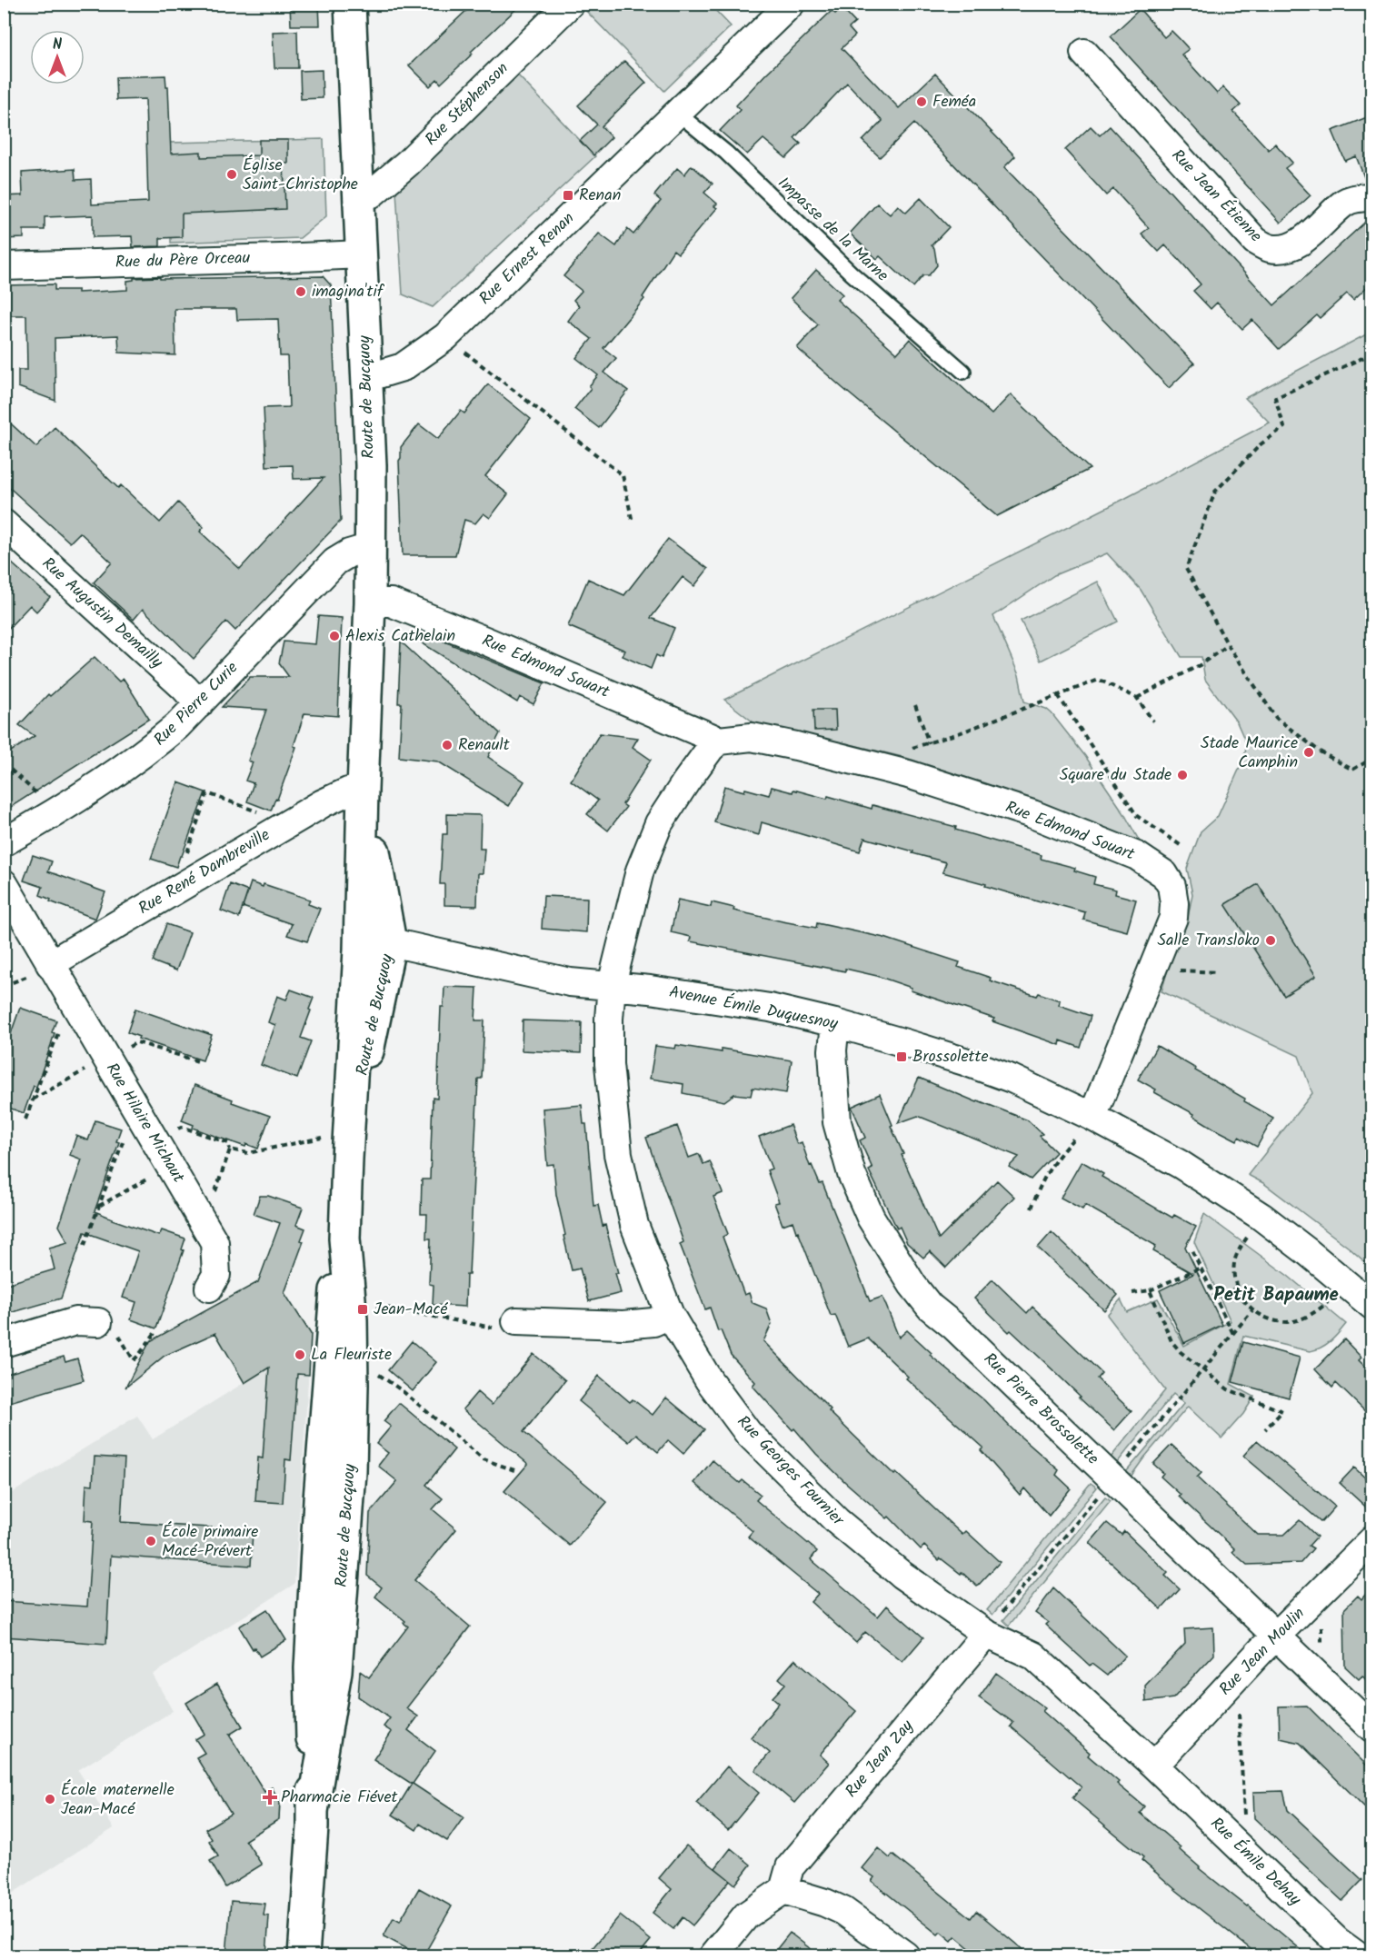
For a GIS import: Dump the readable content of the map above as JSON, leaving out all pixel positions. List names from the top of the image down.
{
  "streets": {
    "main road": ["Route de Bucquoy"],
    "street": [
      "Rue Stéphenson",
      "Rue Jean Étienne",
      "Rue Ernest Renan",
      "Rue du Père Orceau",
      "Rue Augustin Demailly",
      "Rue Edmond Souart",
      "Rue Pierre Curie",
      "Rue René Dambreville",
      "Avenue Émile Duquesnoy",
      "Rue Hilaire Michaut",
      "Rue Pierre Brossolette",
      "Rue Georges Fournier",
      "Rue Jean Moulin",
      "Rue Jean Zay",
      "Rue Émile Dehay"
    ],
    "lane": ["Impasse de la Marne"]
  },
  "crossings": [
    ["Rue Stéphenson", "Route de Bucquoy"],
    ["Impasse de la Marne", "Rue Ernest Renan"],
    ["Rue Ernest Renan", "Route de Bucquoy"],
    ["Rue du Père Orceau", "Route de Bucquoy"],
    ["Route de Bucquoy", "Rue Edmond Souart"],
    ["Route de Bucquoy", "Rue Pierre Curie"],
    ["Route de Bucquoy", "Rue René Dambreville"],
    ["Route de Bucquoy", "Avenue Émile Duquesnoy"],
    ["Rue Augustin Demailly", "Rue Pierre Curie"],
    ["Rue Edmond Souart", "Avenue Émile Duquesnoy"],
    ["Rue René Dambreville", "Rue Hilaire Michaut"],
    ["Avenue Émile Duquesnoy", "Rue Pierre Brossolette"],
    ["Avenue Émile Duquesnoy", "Rue Georges Fournier"],
    ["Rue Pierre Brossolette", "Rue Jean Moulin"],
    ["Rue Georges Fournier", "Rue Jean Moulin"],
    ["Rue Georges Fournier", "Rue Jean Zay"],
    ["Rue Georges Fournier", "Rue Émile Dehay"],
    ["Rue Jean Moulin", "Rue Émile Dehay"]
  ],
  "districts": ["Petit Bapaume"],
  "places": {
    "other": [
      "Feméa",
      "Église Saint-Christophe",
      "imagina'tif",
      "Alexis Cathelain",
      "Renault",
      "Stade Maurice Camphin",
      "Square du Stade",
      "Salle Transloko",
      "La Fleuriste",
      "École primaire Macé-Prévert",
      "École maternelle Jean-Macé"
    ],
    "transit": ["Renan", "Brossolette", "Jean-Macé"],
    "health": ["Pharmacie Fiévet"]
  },
  "north": "top"
}
